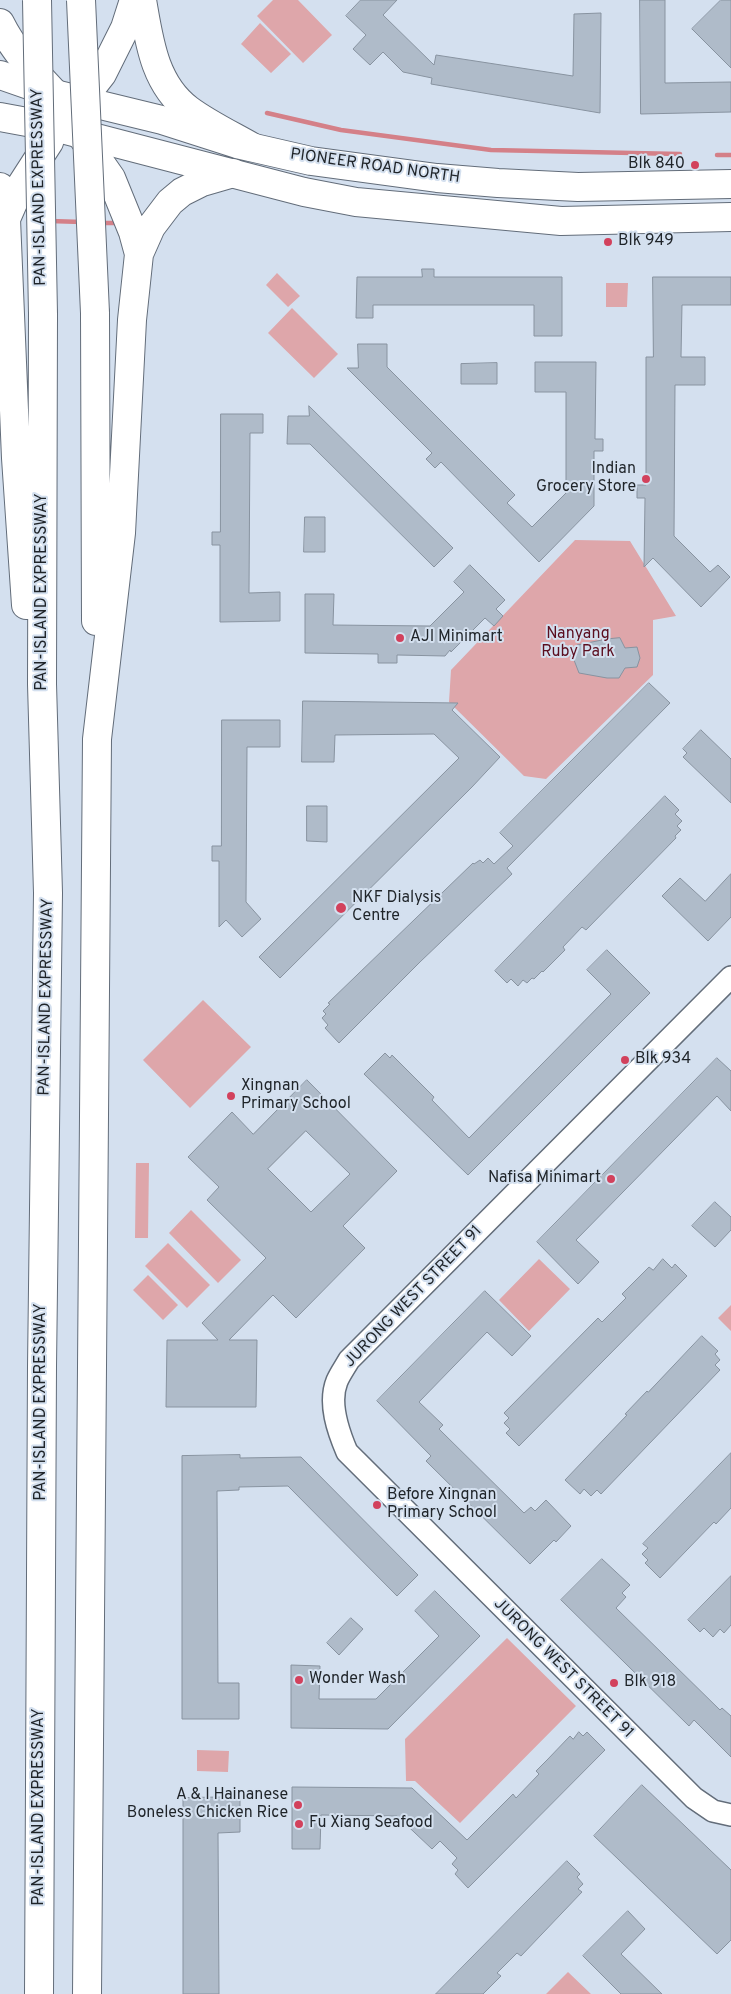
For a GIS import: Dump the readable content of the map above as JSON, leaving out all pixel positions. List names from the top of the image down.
{
  "streets": {
    "main road": ["PIONEER ROAD NORTH", "PAN-ISLAND EXPRESSWAY"],
    "street": ["JURONG WEST STREET 91"]
  },
  "parks": ["Nanyang Ruby Park"],
  "places": [
    "Blk 840",
    "Blk 949",
    "Indian Grocery Store",
    "AJI Minimart",
    "NKF Dialysis Centre",
    "Blk 934",
    "Xingnan Primary School",
    "Nafisa Minimart",
    "Before Xingnan Primary School",
    "Wonder Wash",
    "Blk 918",
    "A & I Hainanese Boneless Chicken Rice",
    "Fu Xiang Seafood"
  ]
}
